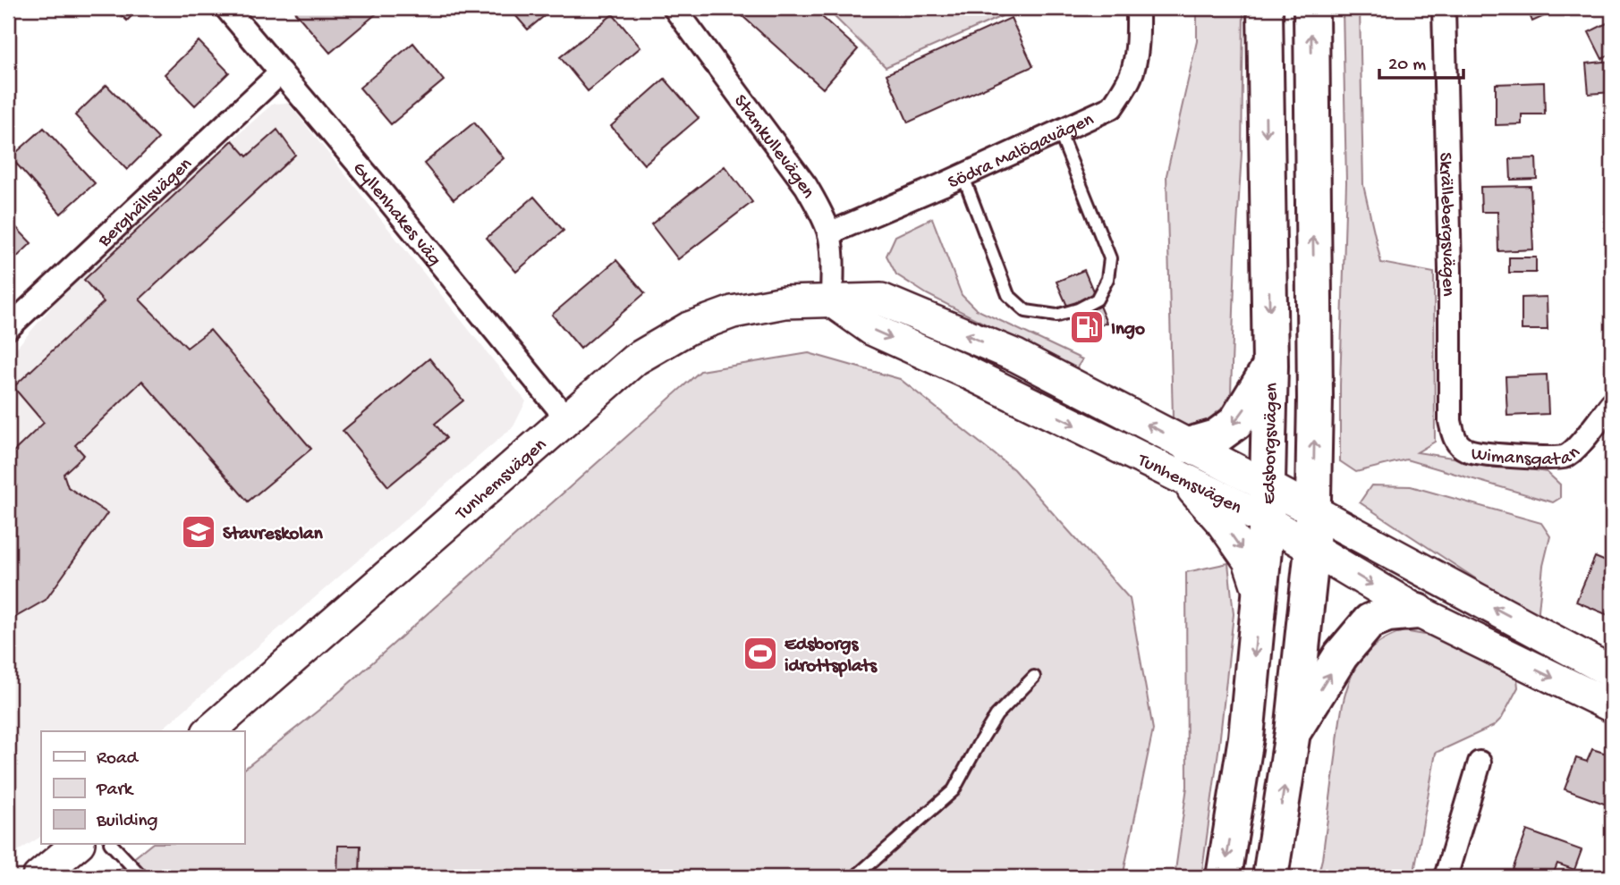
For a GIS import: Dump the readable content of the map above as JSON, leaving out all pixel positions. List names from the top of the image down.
{
  "streets": {
    "highway": ["Edsborgsvägen"],
    "street": [
      "Stamkullevägen",
      "Södra Malögavägen",
      "Berghällsvägen",
      "Gyllenhakes väg",
      "Skrällebergsvägen",
      "Wimansgatan",
      "Tunhemsvägen"
    ]
  },
  "crossings": [
    ["Stamkullevägen", "Södra Malögavägen"],
    ["Stamkullevägen", "Tunhemsvägen"],
    ["Berghällsvägen", "Gyllenhakes väg"],
    ["Gyllenhakes väg", "Tunhemsvägen"],
    ["Skrällebergsvägen", "Wimansgatan"],
    ["Edsborgsvägen", "Tunhemsvägen"]
  ],
  "places": {
    "fuel station": ["Ingo"],
    "school or university": ["Stavreskolan"],
    "sports": ["Edsborgs idrottsplats"]
  },
  "legend": ["Road", "Park", "Building"],
  "scale_bar": "20 m"
}
